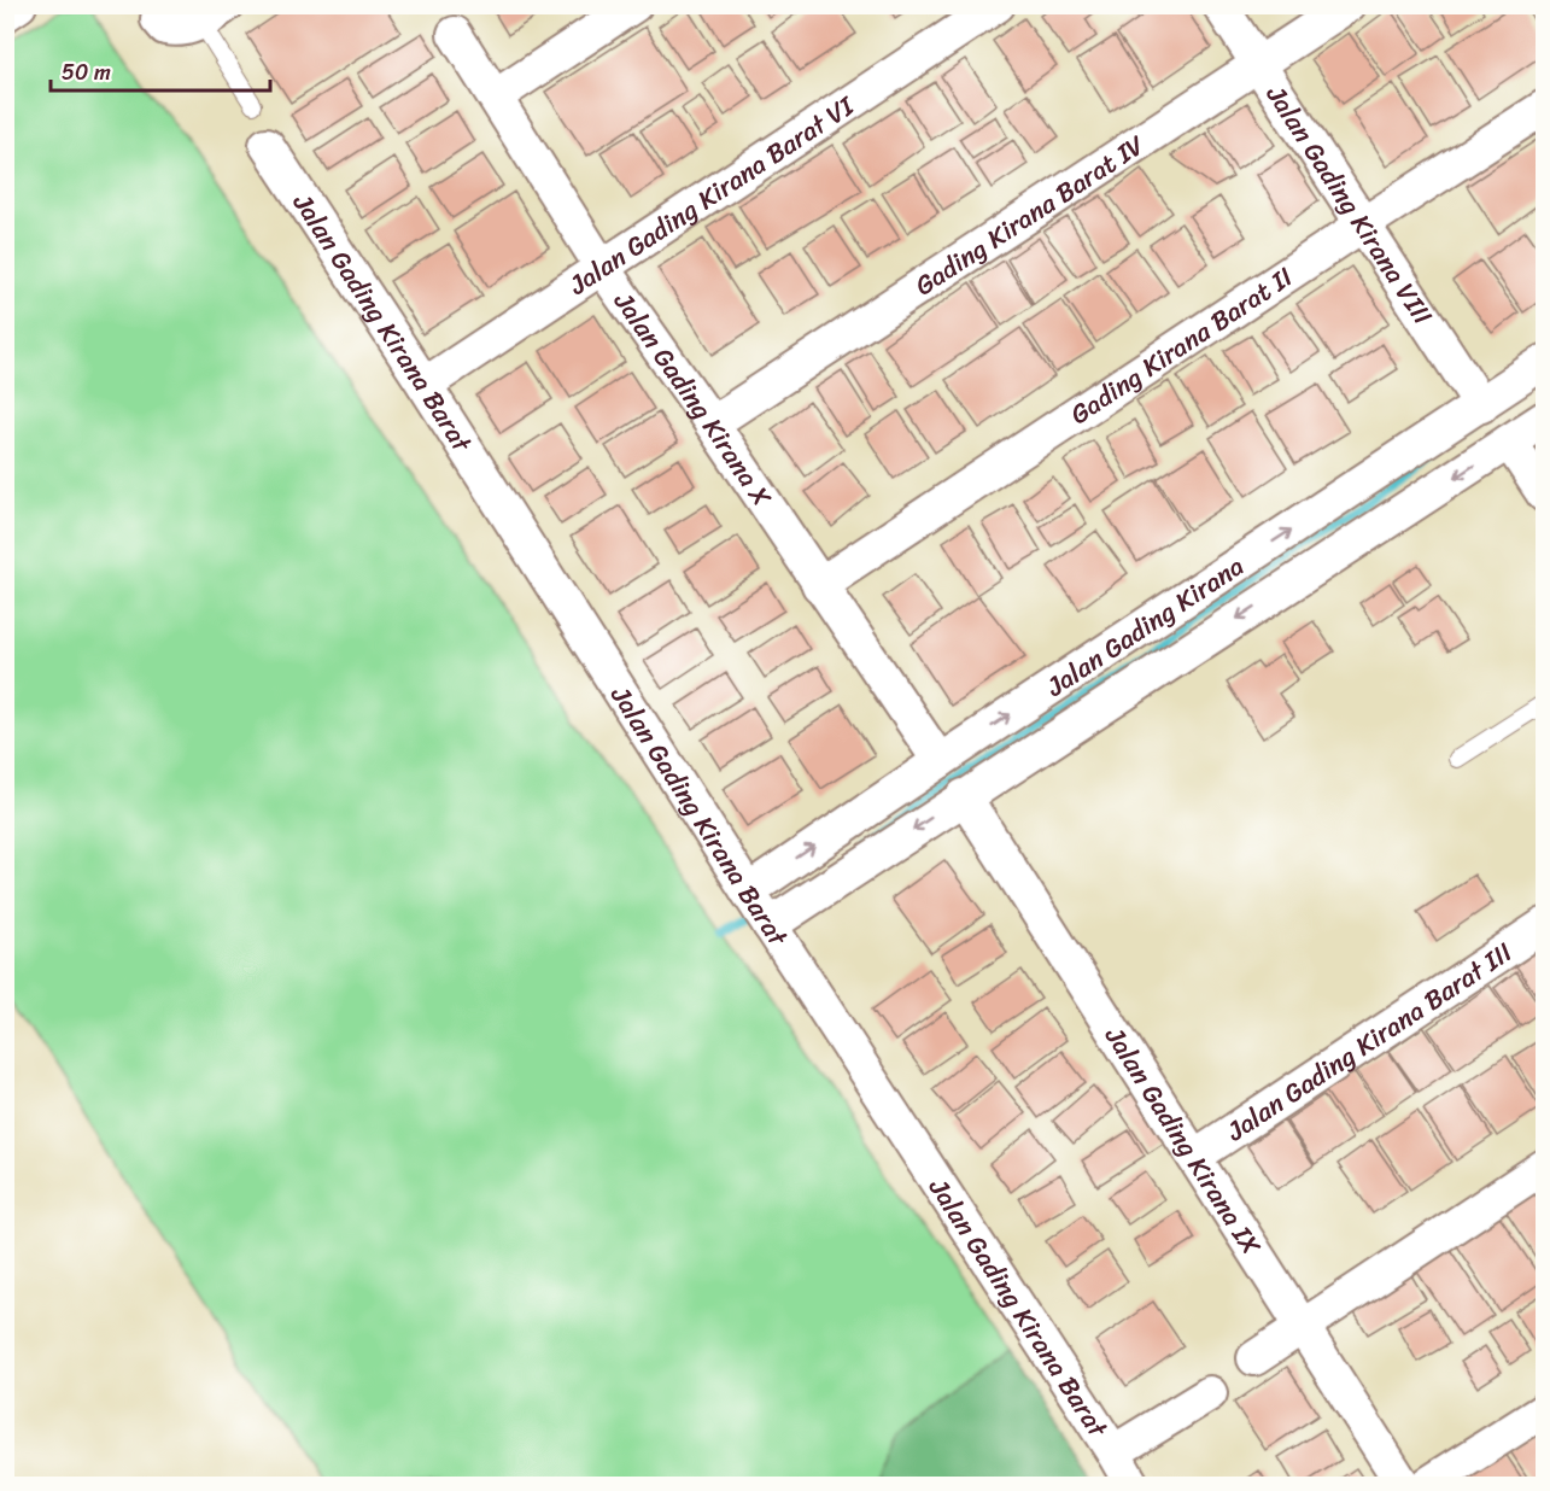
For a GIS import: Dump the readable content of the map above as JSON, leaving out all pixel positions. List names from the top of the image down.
{
  "streets": {
    "street": [
      "Jalan Gading Kirana Barat VI",
      "Jalan Gading Kirana VIII",
      "Gading Kirana Barat IV",
      "Jalan Gading Kirana Barat",
      "Gading Kirana Barat II",
      "Jalan Gading Kirana X",
      "Jalan Gading Kirana",
      "Jalan Gading Kirana Barat III",
      "Jalan Gading Kirana IX"
    ]
  },
  "crossings": [
    ["Jalan Gading Kirana Barat VI", "Jalan Gading Kirana Barat"],
    ["Jalan Gading Kirana Barat VI", "Jalan Gading Kirana X"],
    ["Jalan Gading Kirana VIII", "Gading Kirana Barat IV"],
    ["Jalan Gading Kirana VIII", "Gading Kirana Barat II"],
    ["Jalan Gading Kirana VIII", "Jalan Gading Kirana"],
    ["Gading Kirana Barat IV", "Jalan Gading Kirana X"],
    ["Jalan Gading Kirana Barat", "Jalan Gading Kirana"],
    ["Gading Kirana Barat II", "Jalan Gading Kirana X"],
    ["Jalan Gading Kirana X", "Jalan Gading Kirana"],
    ["Jalan Gading Kirana", "Jalan Gading Kirana IX"],
    ["Jalan Gading Kirana Barat III", "Jalan Gading Kirana IX"]
  ],
  "scale_bar": "50 m"
}
